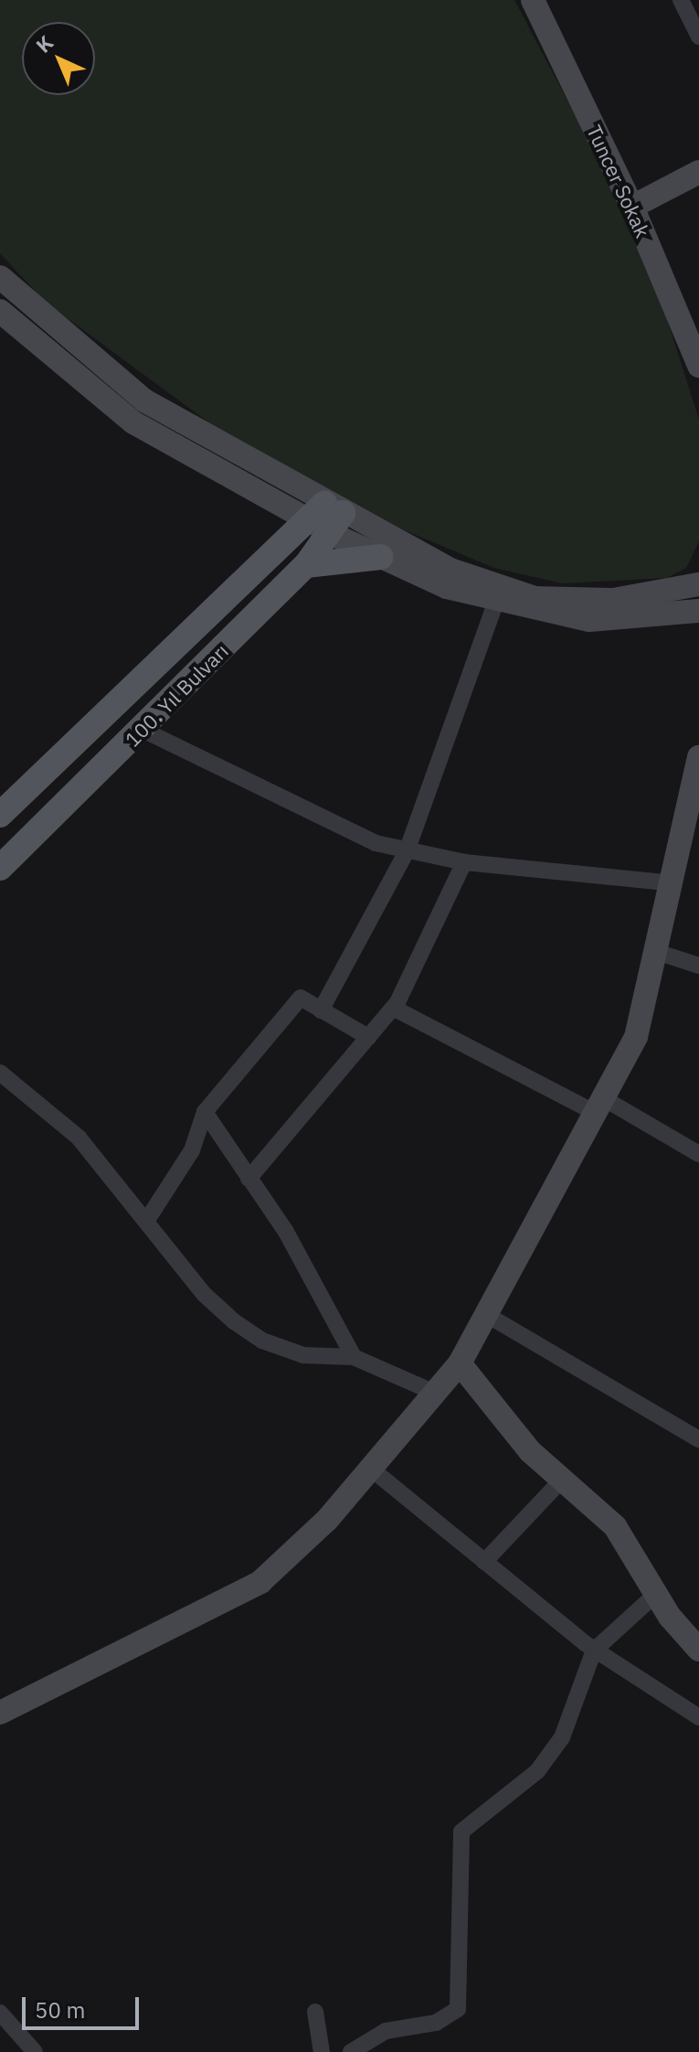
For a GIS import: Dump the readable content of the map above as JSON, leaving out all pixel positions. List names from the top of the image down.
{
  "streets": {
    "main road": ["100. Yıl Bulvarı"],
    "street": ["Tuncer Sokak"]
  },
  "scale_bar": "50 m",
  "north": "top left"
}
